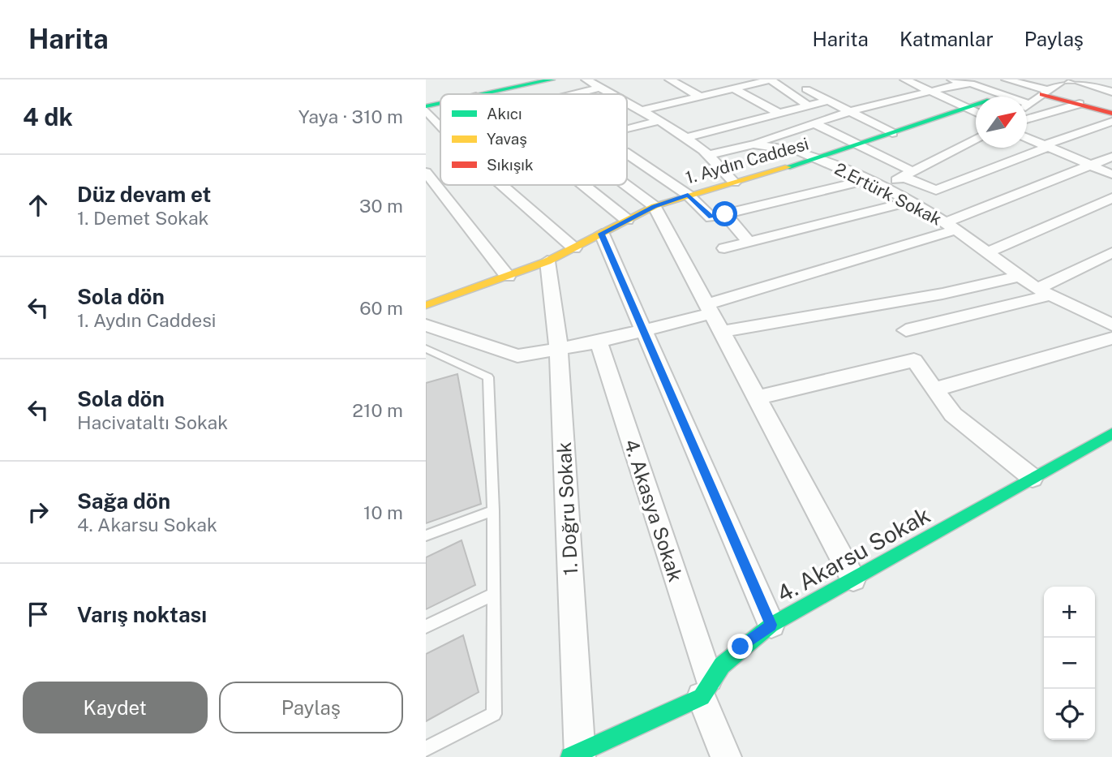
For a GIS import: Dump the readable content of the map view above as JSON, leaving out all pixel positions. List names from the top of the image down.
{
  "streets": {
    "main road": ["1. Aydın Caddesi", "4. Akarsu Sokak"],
    "street": ["2.Ertürk Sokak", "1. Doğru Sokak", "4. Akasya Sokak"]
  },
  "crossings": [
    ["1. Aydın Caddesi", "2.Ertürk Sokak"],
    ["1. Aydın Caddesi", "1. Doğru Sokak"],
    ["1. Doğru Sokak", "4. Akarsu Sokak"],
    ["4. Akasya Sokak", "4. Akarsu Sokak"]
  ],
  "legend": ["Akıcı", "Yavaş", "Sıkışık"],
  "north": "top right",
  "page": {
    "header": "Harita",
    "nav": ["Harita", "Katmanlar", "Paylaş"],
    "heading": ["4 dk", "Yaya · 310 m"],
    "list": [
      ["Düz devam et", "1. Demet Sokak", "30 m"],
      ["Sola dön", "1. Aydın Caddesi", "60 m"],
      ["Sola dön", "Hacivataltı Sokak", "210 m"],
      ["Sağa dön", "4. Akarsu Sokak", "10 m"],
      "Varış noktası"
    ],
    "map_buttons": ["+", "−"],
    "buttons": ["Kaydet", "Paylaş"]
  }
}
